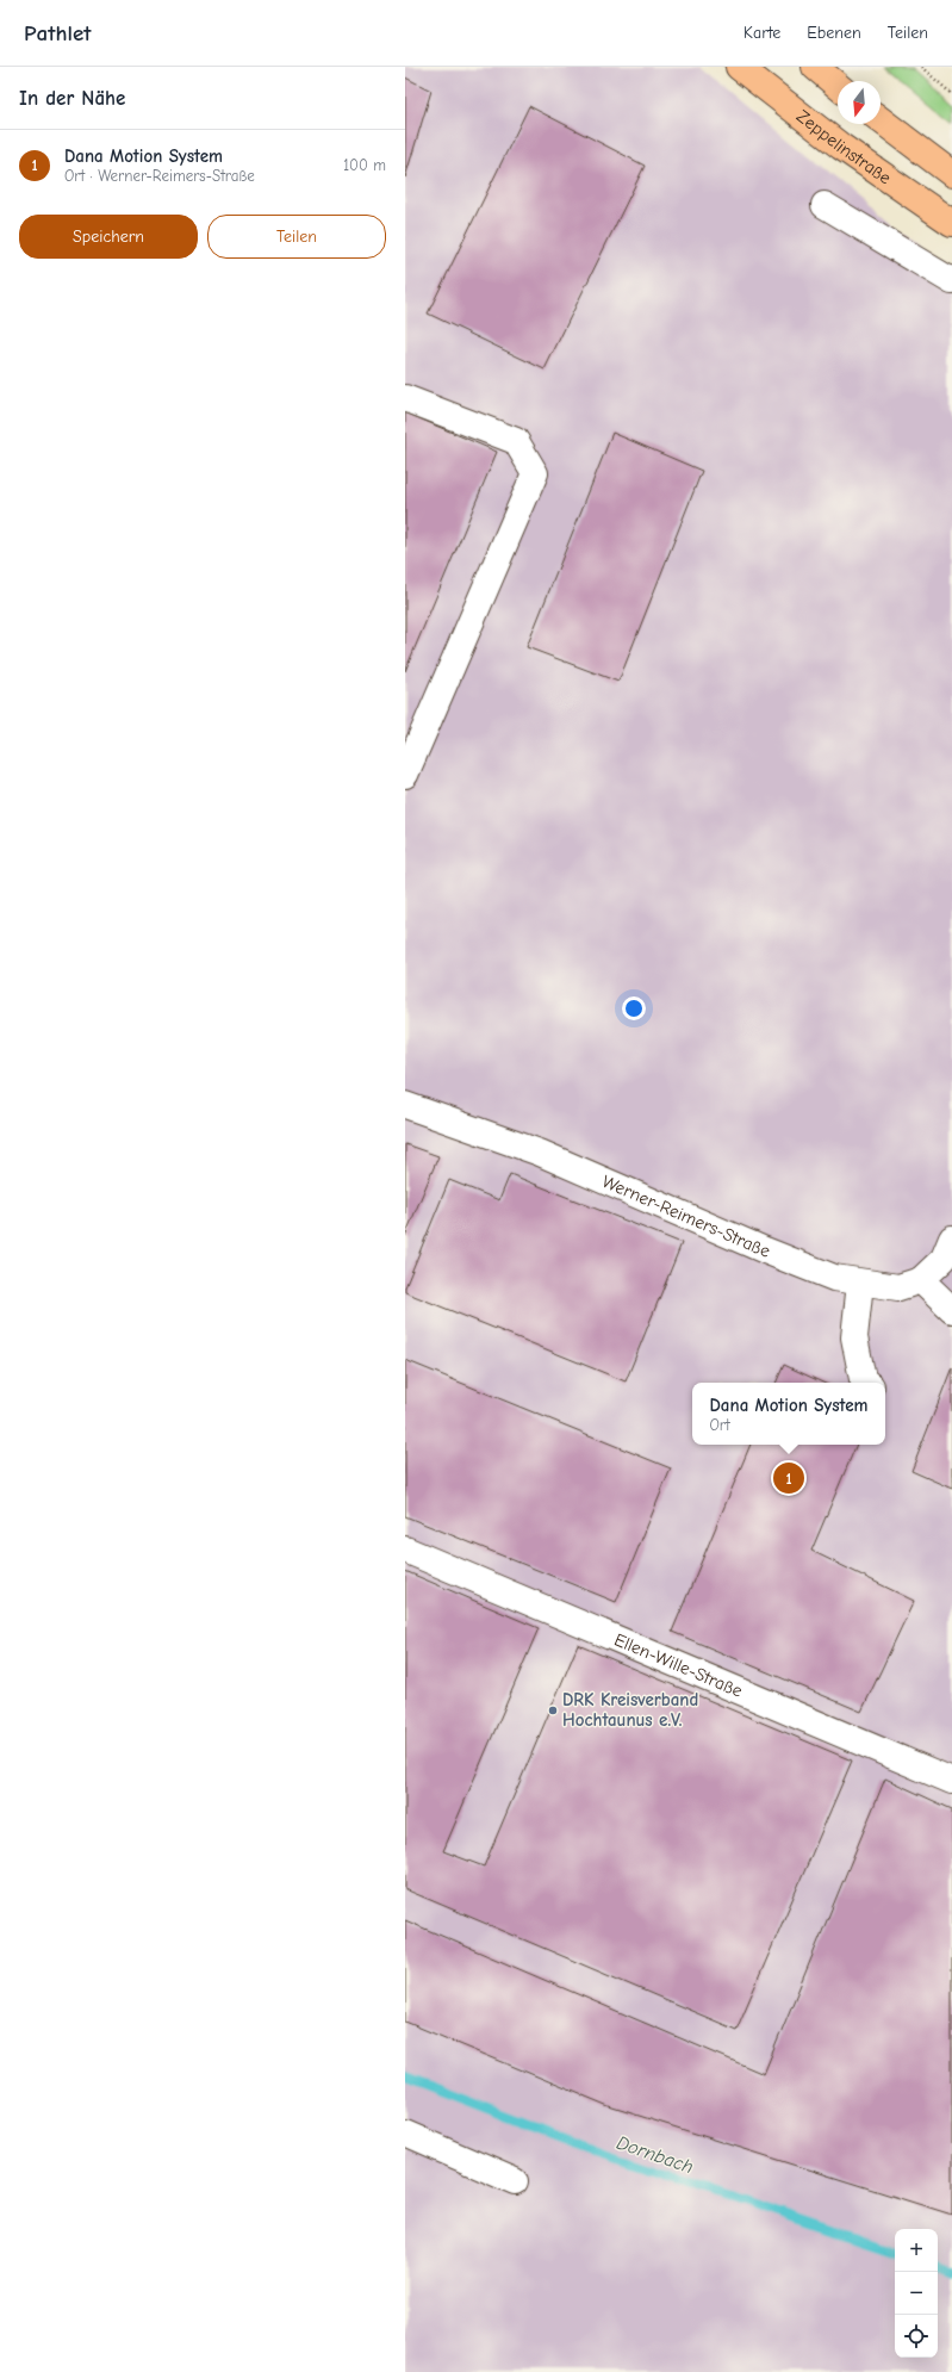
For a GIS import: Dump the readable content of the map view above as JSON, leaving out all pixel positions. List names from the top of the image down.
{
  "streets": {
    "main road": ["Zeppelinstraße"],
    "street": ["Werner-Reimers-Straße", "Ellen-Wille-Straße"]
  },
  "water": ["Dornbach"],
  "places": ["DRK Kreisverband Hochtaunus e.V."],
  "north": "bottom",
  "page": {
    "header": "Pathlet",
    "nav": ["Karte", "Ebenen", "Teilen"],
    "heading": "In der Nähe",
    "list": [
      {
        "mark": "1",
        "name": "Dana Motion System",
        "note": "Ort · Werner-Reimers-Straße",
        "value": "100 m"
      }
    ],
    "buttons": ["Speichern", "Teilen"],
    "popup": ["Dana Motion System", "Ort"],
    "pins": "1",
    "map_buttons": ["+", "−"]
  }
}
